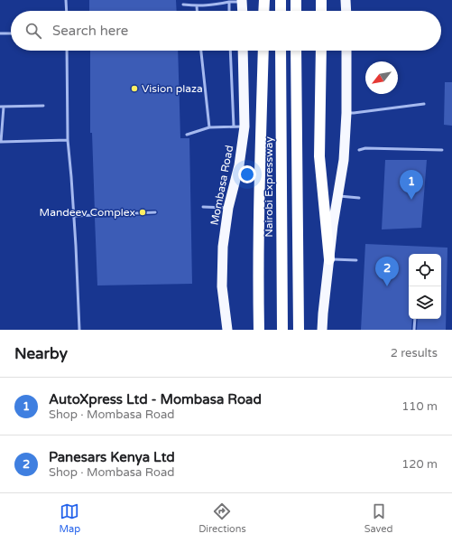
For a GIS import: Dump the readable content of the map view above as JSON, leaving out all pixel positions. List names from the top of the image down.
{
  "streets": {
    "highway": ["Mombasa Road", "Nairobi Expressway"]
  },
  "places": ["Vision plaza", "Mandeev Complex"],
  "north": "bottom left",
  "page": {
    "search": "Search here",
    "pins": ["1", "2"],
    "heading": ["Nearby", "2 results"],
    "list": [
      {
        "mark": "1",
        "name": "AutoXpress Ltd - Mombasa Road",
        "note": "Shop · Mombasa Road",
        "value": "110 m"
      },
      {
        "mark": "2",
        "name": "Panesars Kenya Ltd",
        "note": "Shop · Mombasa Road",
        "value": "120 m"
      }
    ],
    "nav": ["Map", "Directions", "Saved"]
  }
}
